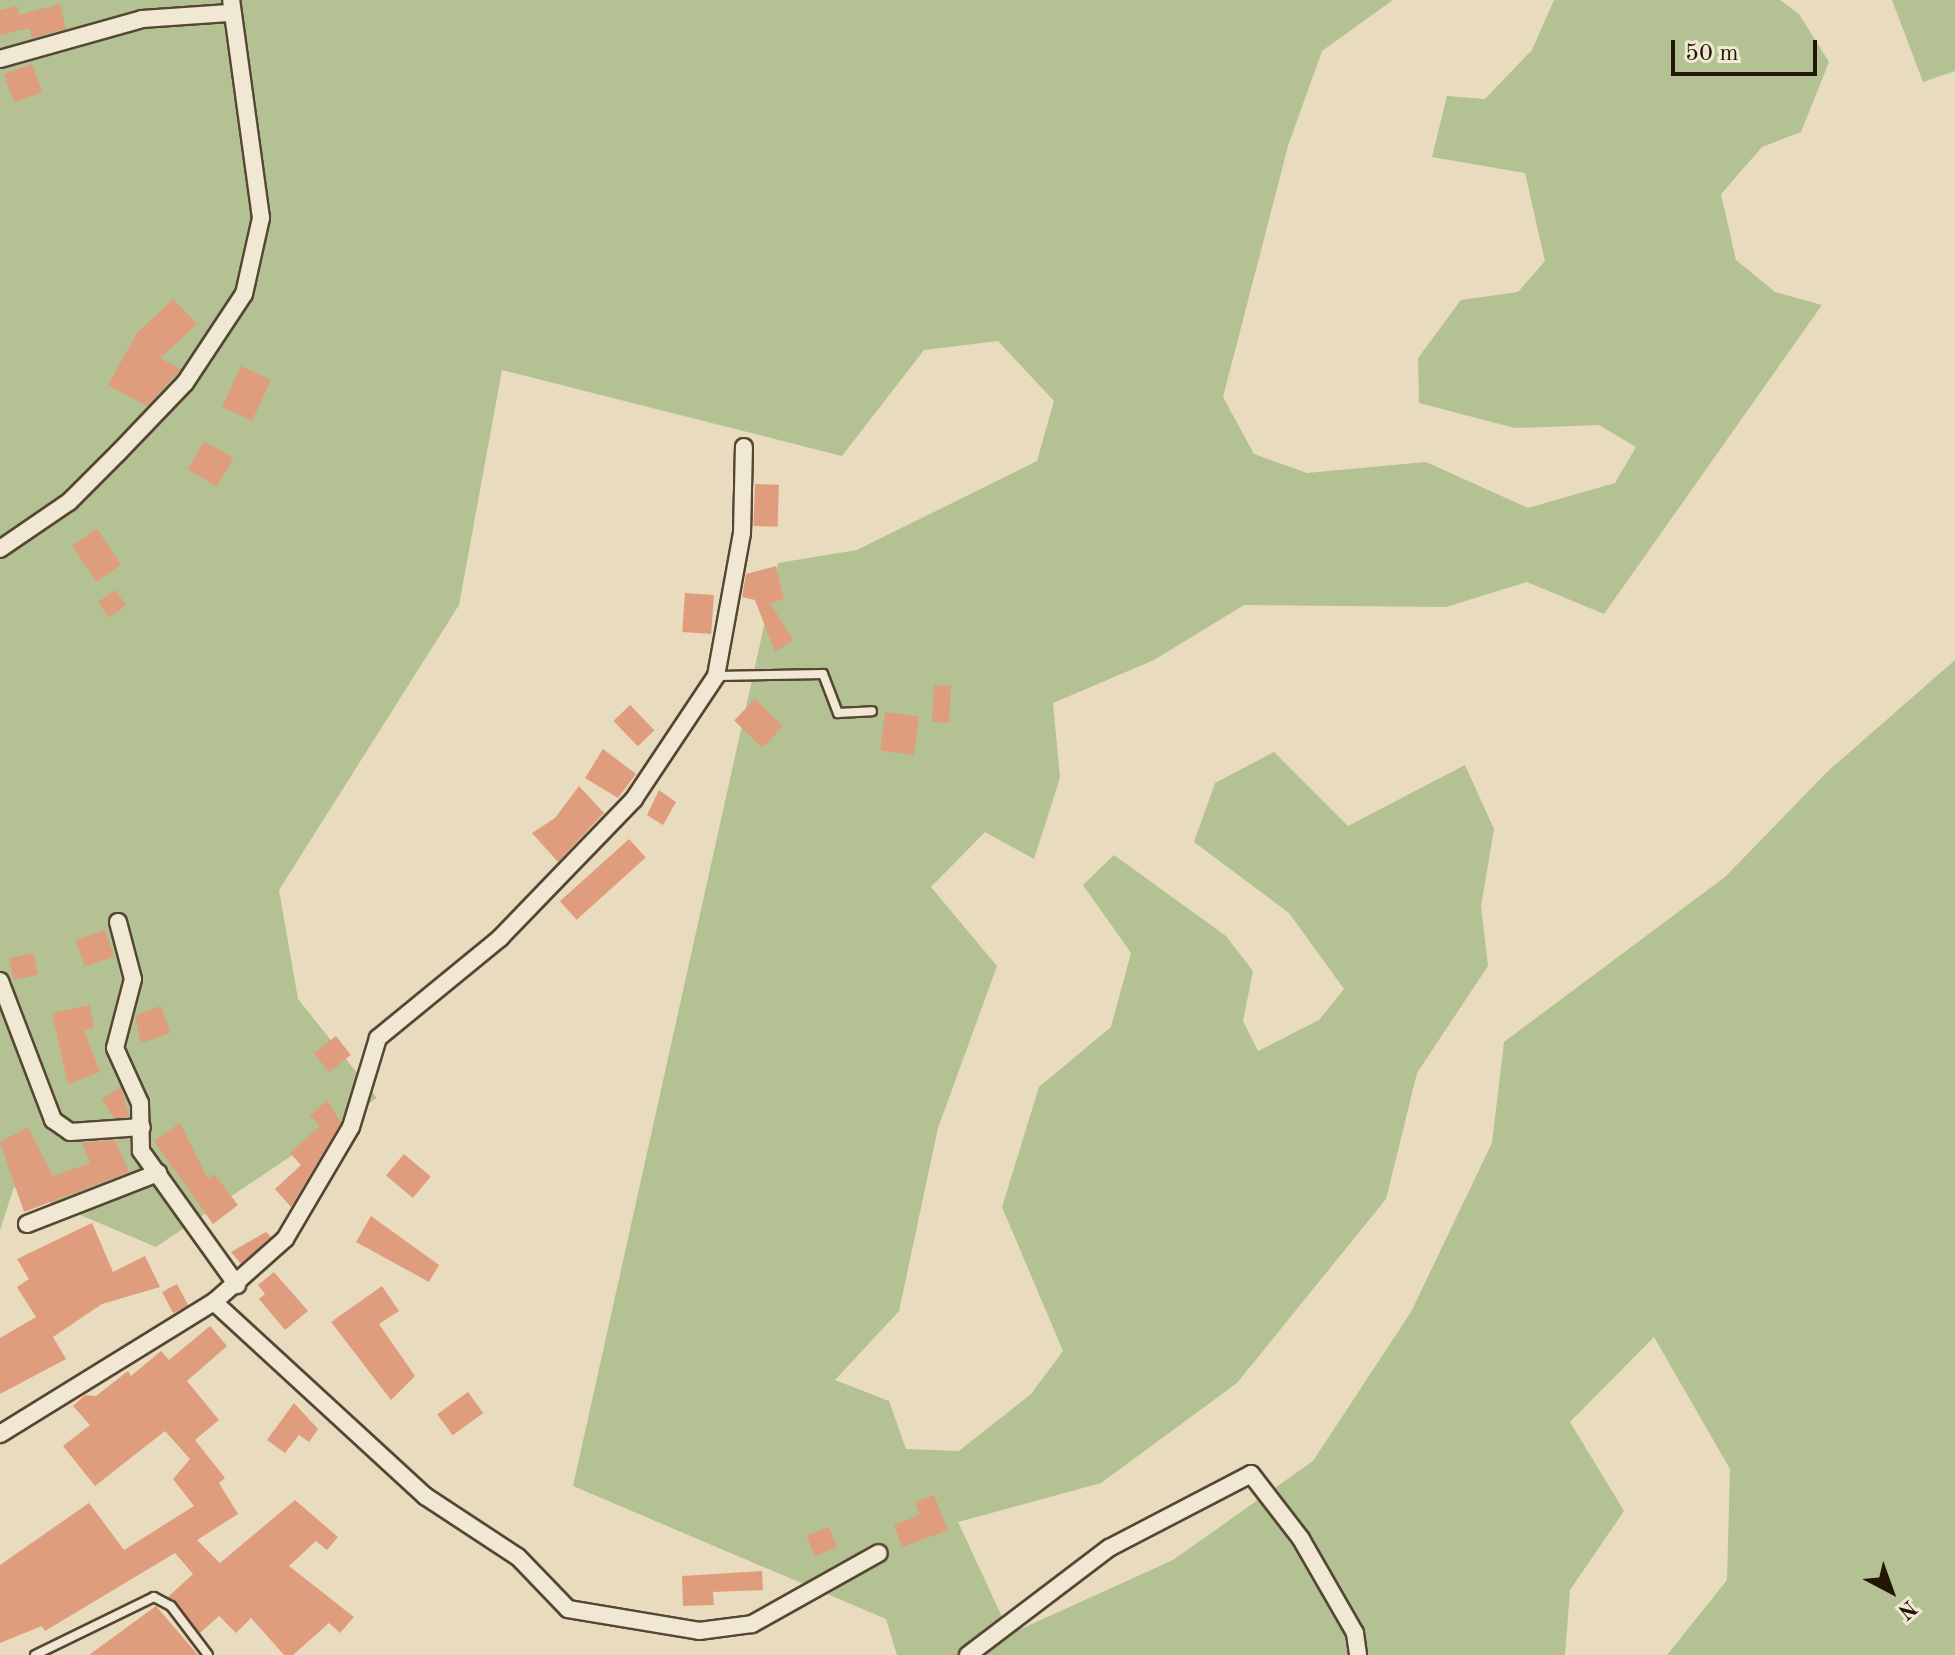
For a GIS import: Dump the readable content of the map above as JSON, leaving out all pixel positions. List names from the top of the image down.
{
  "scale_bar": "50 m",
  "north": "bottom right"
}
